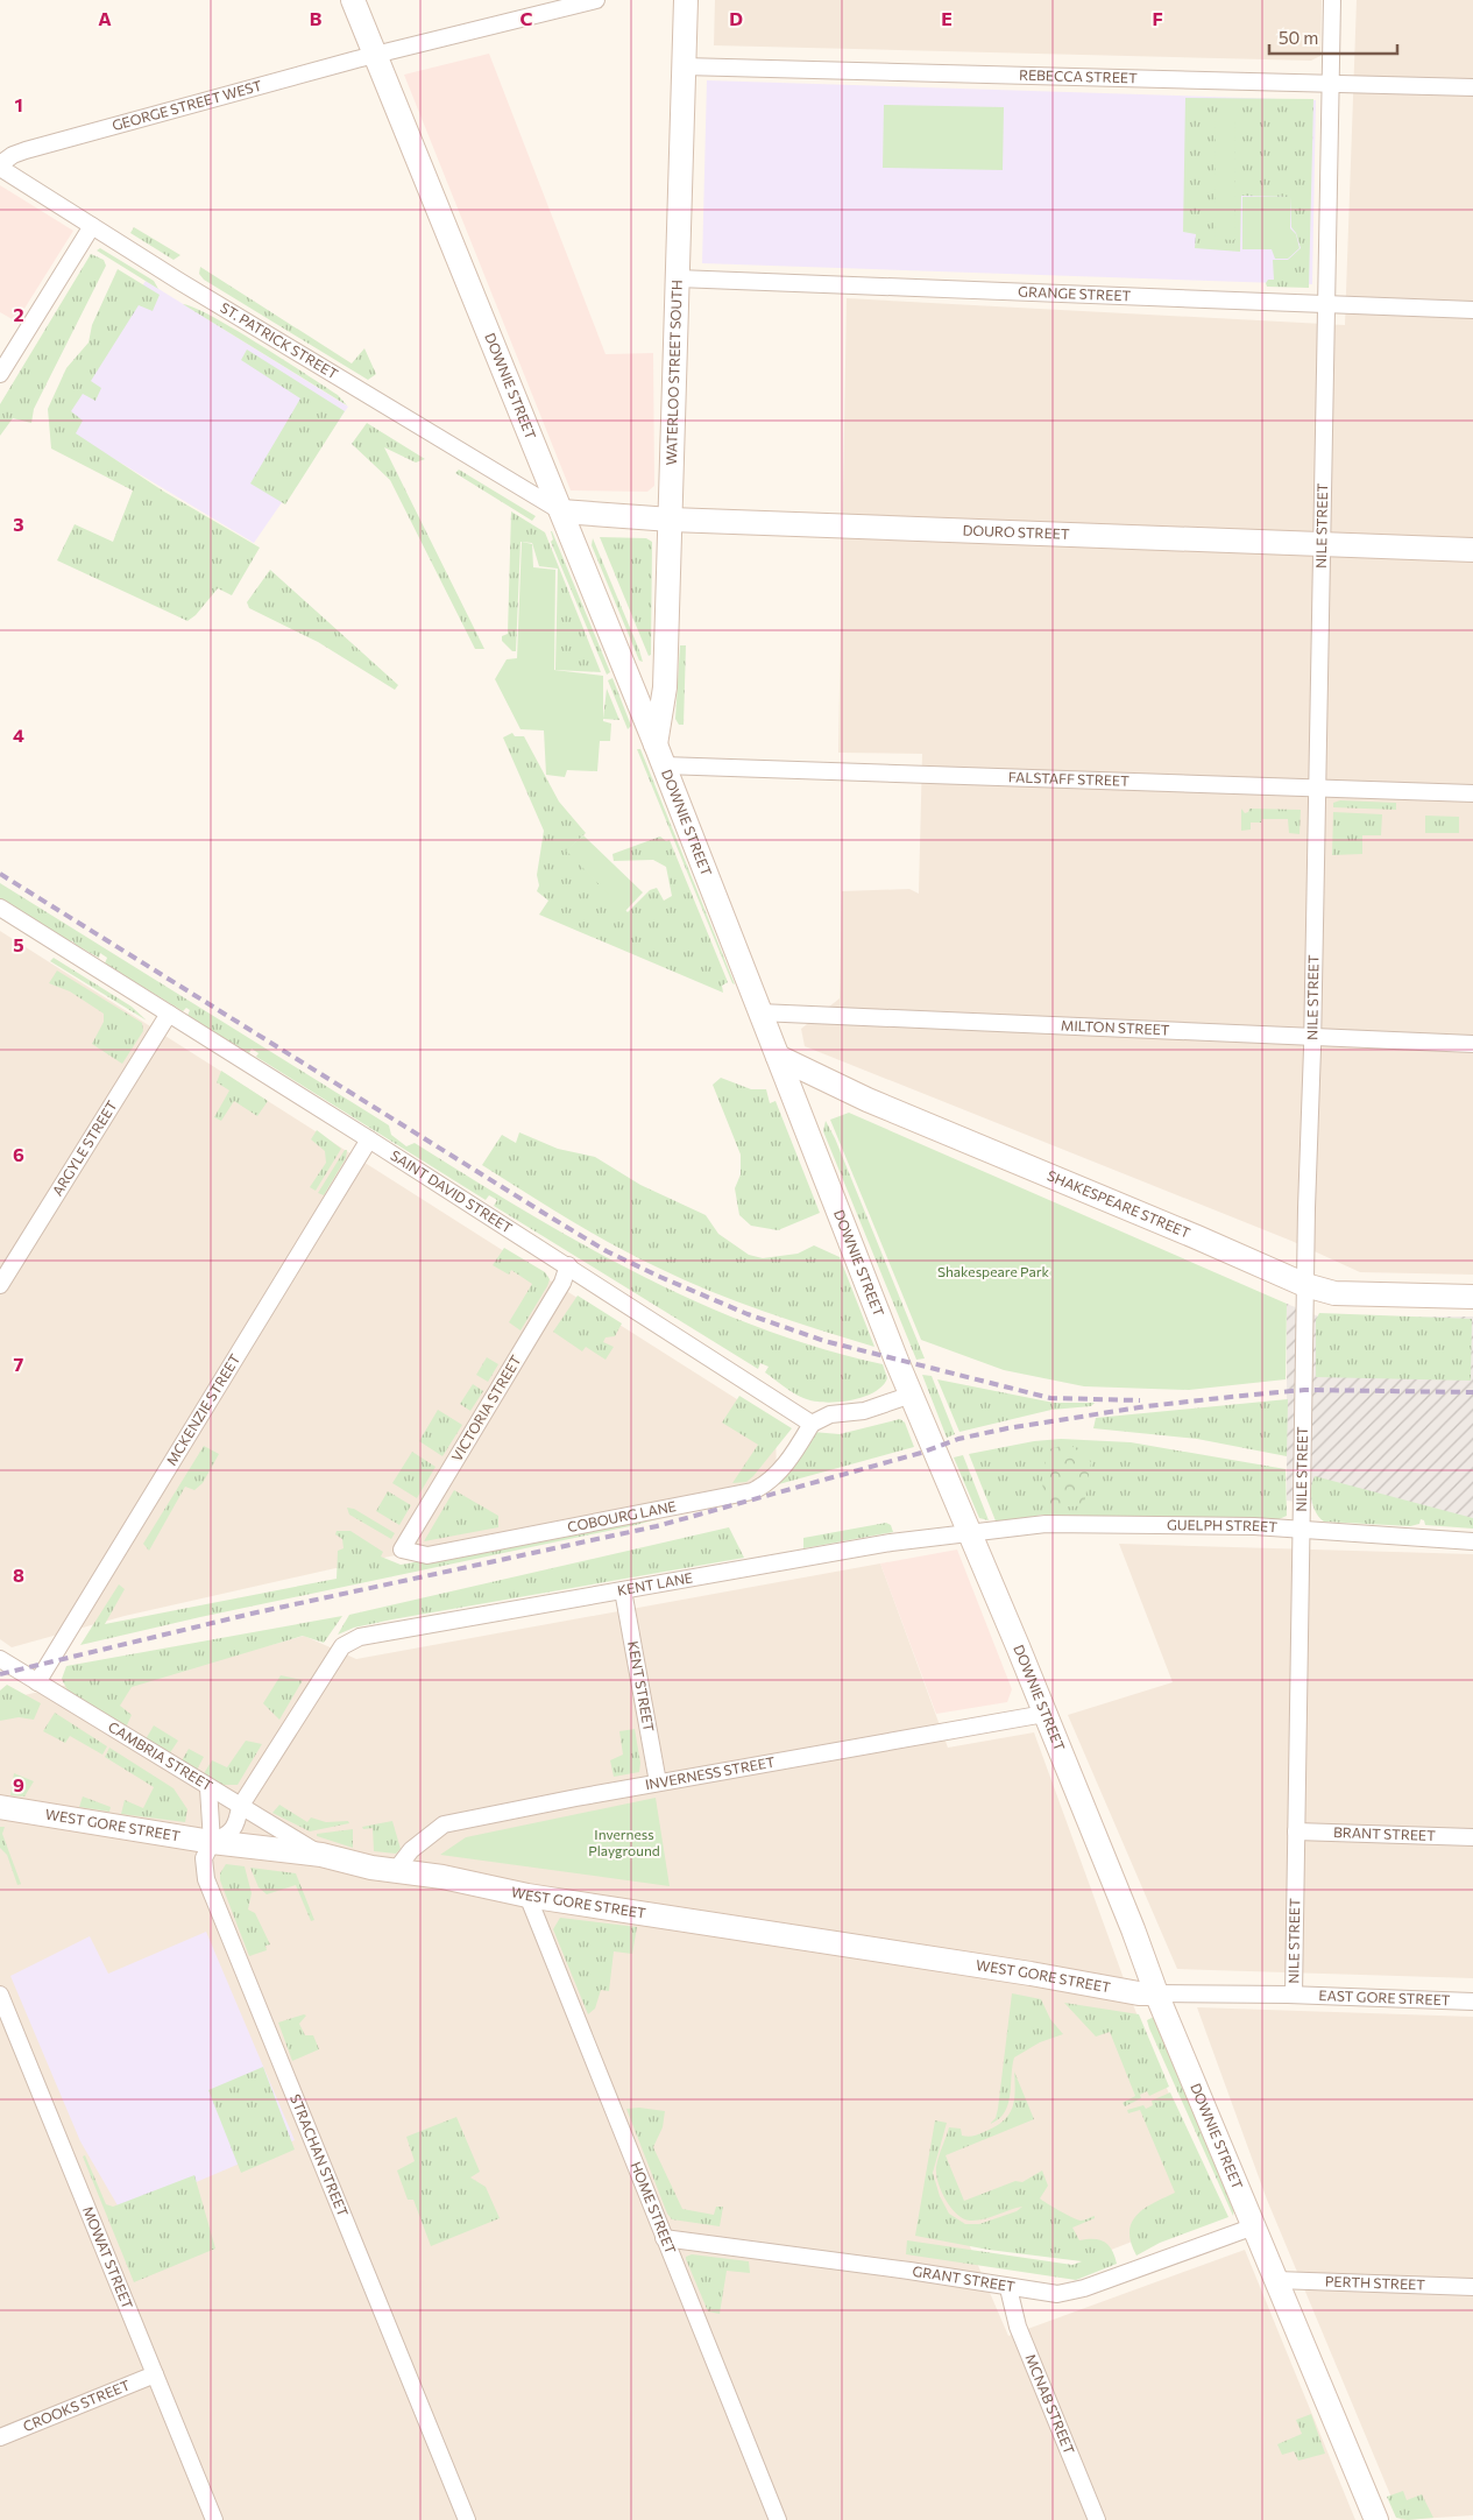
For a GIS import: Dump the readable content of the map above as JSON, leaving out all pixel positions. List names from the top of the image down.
{
  "streets": {
    "street": [
      "REBECCA STREET",
      "GEORGE STREET WEST",
      "GRANGE STREET",
      "ST. PATRICK STREET",
      "WATERLOO STREET SOUTH",
      "DOWNIE STREET",
      "NILE STREET",
      "DOURO STREET",
      "FALSTAFF STREET",
      "MILTON STREET",
      "ARGYLE STREET",
      "SAINT DAVID STREET",
      "SHAKESPEARE STREET",
      "VICTORIA STREET",
      "MCKENZIE STREET",
      "COBOURG LANE",
      "GUELPH STREET",
      "KENT LANE",
      "KENT STREET",
      "CAMBRIA STREET",
      "INVERNESS STREET",
      "WEST GORE STREET",
      "BRANT STREET",
      "EAST GORE STREET",
      "STRACHAN STREET",
      "HOME STREET",
      "MOWAT STREET",
      "GRANT STREET",
      "PERTH STREET",
      "MCNAB STREET",
      "CROOKS STREET"
    ]
  },
  "crossings": [
    ["REBECCA STREET", "WATERLOO STREET SOUTH"],
    ["REBECCA STREET", "NILE STREET"],
    ["GEORGE STREET WEST", "ST. PATRICK STREET"],
    ["GEORGE STREET WEST", "DOWNIE STREET"],
    ["GRANGE STREET", "WATERLOO STREET SOUTH"],
    ["GRANGE STREET", "NILE STREET"],
    ["ST. PATRICK STREET", "DOWNIE STREET"],
    ["ST. PATRICK STREET", "DOURO STREET"],
    ["WATERLOO STREET SOUTH", "DOWNIE STREET"],
    ["WATERLOO STREET SOUTH", "DOURO STREET"],
    ["WATERLOO STREET SOUTH", "FALSTAFF STREET"],
    ["DOWNIE STREET", "DOURO STREET"],
    ["DOWNIE STREET", "FALSTAFF STREET"],
    ["DOWNIE STREET", "MILTON STREET"],
    ["DOWNIE STREET", "SHAKESPEARE STREET"],
    ["DOWNIE STREET", "GUELPH STREET"],
    ["DOWNIE STREET", "KENT LANE"],
    ["DOWNIE STREET", "INVERNESS STREET"],
    ["DOWNIE STREET", "WEST GORE STREET"],
    ["DOWNIE STREET", "EAST GORE STREET"],
    ["DOWNIE STREET", "GRANT STREET"],
    ["DOWNIE STREET", "PERTH STREET"],
    ["NILE STREET", "DOURO STREET"],
    ["NILE STREET", "FALSTAFF STREET"],
    ["NILE STREET", "MILTON STREET"],
    ["NILE STREET", "SHAKESPEARE STREET"],
    ["NILE STREET", "GUELPH STREET"],
    ["NILE STREET", "BRANT STREET"],
    ["NILE STREET", "EAST GORE STREET"],
    ["ARGYLE STREET", "SAINT DAVID STREET"],
    ["SAINT DAVID STREET", "VICTORIA STREET"],
    ["SAINT DAVID STREET", "MCKENZIE STREET"],
    ["SAINT DAVID STREET", "COBOURG LANE"],
    ["VICTORIA STREET", "COBOURG LANE"],
    ["MCKENZIE STREET", "CAMBRIA STREET"],
    ["GUELPH STREET", "KENT LANE"],
    ["KENT LANE", "KENT STREET"],
    ["KENT LANE", "CAMBRIA STREET"],
    ["KENT STREET", "INVERNESS STREET"],
    ["CAMBRIA STREET", "WEST GORE STREET"],
    ["CAMBRIA STREET", "STRACHAN STREET"],
    ["INVERNESS STREET", "WEST GORE STREET"],
    ["WEST GORE STREET", "EAST GORE STREET"],
    ["WEST GORE STREET", "STRACHAN STREET"],
    ["WEST GORE STREET", "HOME STREET"],
    ["HOME STREET", "GRANT STREET"],
    ["MOWAT STREET", "CROOKS STREET"],
    ["GRANT STREET", "MCNAB STREET"]
  ],
  "parks": ["Shakespeare Park", "Inverness Playground"],
  "scale_bar": "50 m",
  "grid": {
    "columns": [
      "A",
      "B",
      "C",
      "D",
      "E",
      "F"
    ],
    "rows": [
      "1",
      "2",
      "3",
      "4",
      "5",
      "6",
      "7",
      "8",
      "9"
    ]
  }
}
